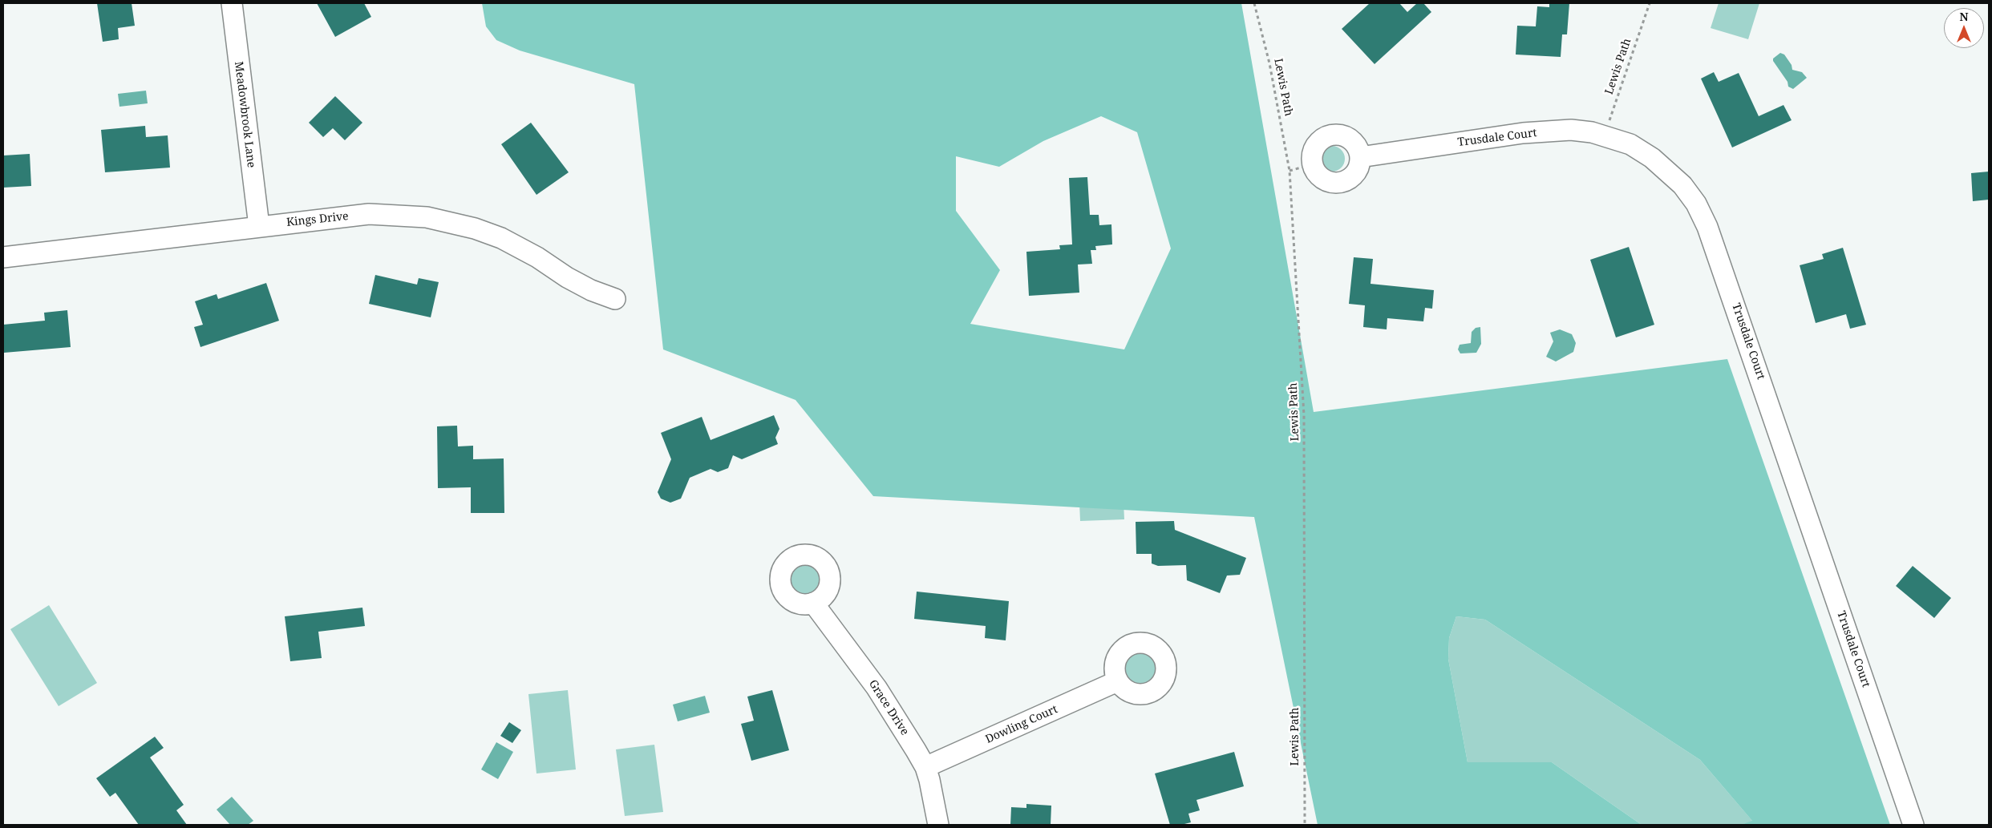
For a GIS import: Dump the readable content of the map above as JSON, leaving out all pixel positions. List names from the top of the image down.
{
  "streets": {
    "street": [
      "Meadowbrook Lane",
      "Trusdale Court",
      "Kings Drive",
      "Grace Drive",
      "Dowling Court"
    ],
    "path": ["Lewis Path"]
  },
  "crossings": [
    ["Lewis Path", "Trusdale Court"],
    ["Meadowbrook Lane", "Kings Drive"],
    ["Grace Drive", "Dowling Court"]
  ],
  "north": "top"
}
